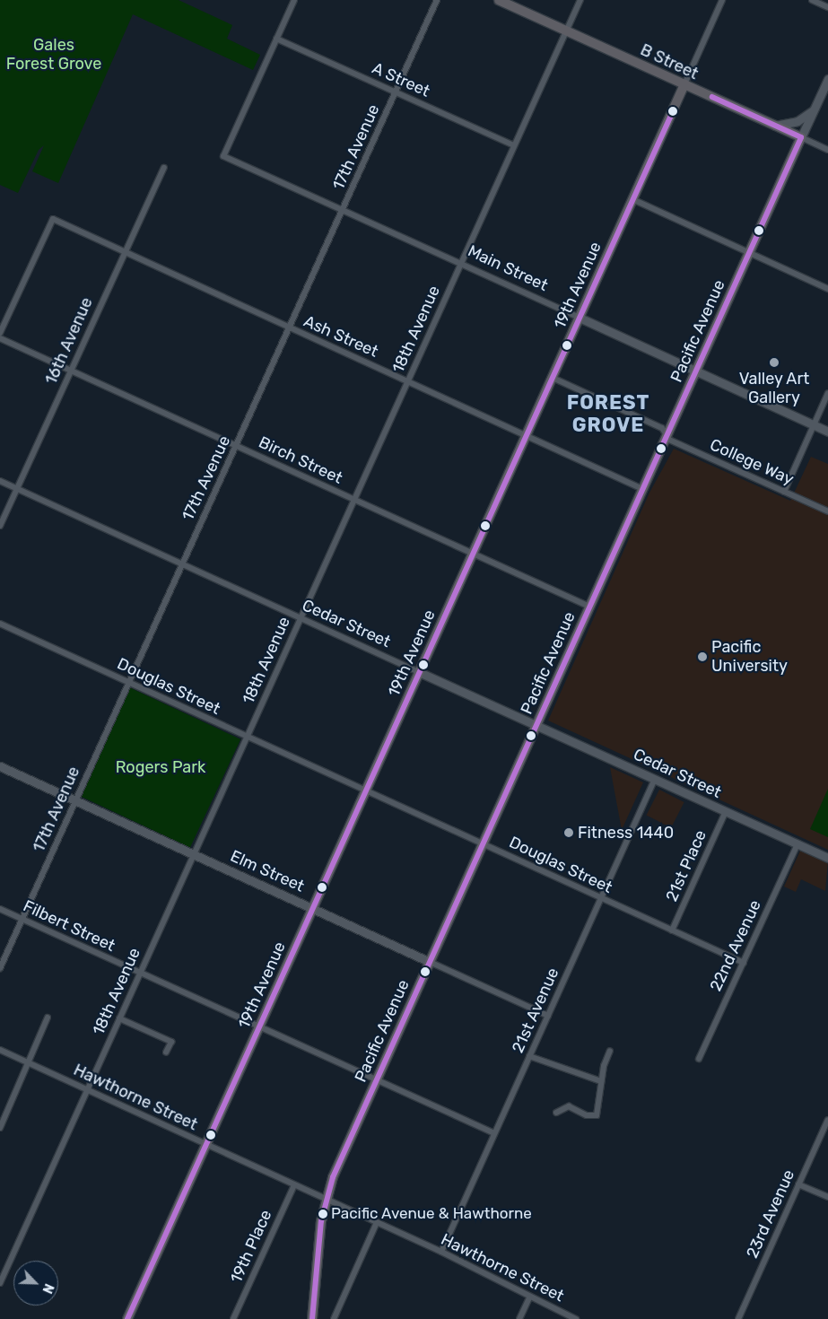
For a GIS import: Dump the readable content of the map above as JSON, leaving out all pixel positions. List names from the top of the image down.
{
  "streets": {
    "main road": ["B Street", "19th Avenue", "Pacific Avenue"],
    "street": [
      "A Street",
      "17th Avenue",
      "Main Street",
      "18th Avenue",
      "Ash Street",
      "16th Avenue",
      "Birch Street",
      "College Way",
      "Cedar Street",
      "Douglas Street",
      "21st Place",
      "Elm Street",
      "Filbert Street",
      "22nd Avenue",
      "21st Avenue",
      "Hawthorne Street",
      "23rd Avenue",
      "19th Place"
    ]
  },
  "crossings": [
    ["B Street", "19th Avenue"],
    ["B Street", "18th Avenue"],
    ["B Street", "Pacific Avenue"],
    ["A Street", "17th Avenue"],
    ["A Street", "Main Street"],
    ["A Street", "18th Avenue"],
    ["17th Avenue", "Main Street"],
    ["17th Avenue", "Ash Street"],
    ["17th Avenue", "Birch Street"],
    ["17th Avenue", "Cedar Street"],
    ["17th Avenue", "Douglas Street"],
    ["17th Avenue", "Elm Street"],
    ["17th Avenue", "Filbert Street"],
    ["Main Street", "19th Avenue"],
    ["Main Street", "18th Avenue"],
    ["Main Street", "Pacific Avenue"],
    ["19th Avenue", "Ash Street"],
    ["19th Avenue", "Birch Street"],
    ["19th Avenue", "College Way"],
    ["19th Avenue", "Cedar Street"],
    ["19th Avenue", "Douglas Street"],
    ["19th Avenue", "Elm Street"],
    ["19th Avenue", "Filbert Street"],
    ["19th Avenue", "Hawthorne Street"],
    ["18th Avenue", "Ash Street"],
    ["18th Avenue", "Birch Street"],
    ["18th Avenue", "Cedar Street"],
    ["18th Avenue", "Douglas Street"],
    ["18th Avenue", "Elm Street"],
    ["18th Avenue", "Filbert Street"],
    ["18th Avenue", "Hawthorne Street"],
    ["Pacific Avenue", "Ash Street"],
    ["Pacific Avenue", "Birch Street"],
    ["Pacific Avenue", "College Way"],
    ["Pacific Avenue", "Cedar Street"],
    ["Pacific Avenue", "Douglas Street"],
    ["Pacific Avenue", "Elm Street"],
    ["Pacific Avenue", "Filbert Street"],
    ["Pacific Avenue", "Hawthorne Street"],
    ["Ash Street", "16th Avenue"],
    ["16th Avenue", "Birch Street"],
    ["16th Avenue", "Cedar Street"],
    ["Cedar Street", "21st Place"],
    ["Cedar Street", "22nd Avenue"],
    ["Cedar Street", "21st Avenue"],
    ["Douglas Street", "21st Place"],
    ["Douglas Street", "22nd Avenue"],
    ["Douglas Street", "21st Avenue"],
    ["Elm Street", "21st Avenue"],
    ["Filbert Street", "21st Avenue"],
    ["21st Avenue", "Hawthorne Street"],
    ["Hawthorne Street", "19th Place"]
  ],
  "districts": ["FOREST GROVE"],
  "parks": ["Gales Forest Grove", "Rogers Park"],
  "places": [
    "Valley Art Gallery",
    "Pacific University",
    "Fitness 1440",
    "Pacific Avenue & Hawthorne"
  ],
  "north": "bottom right"
}
